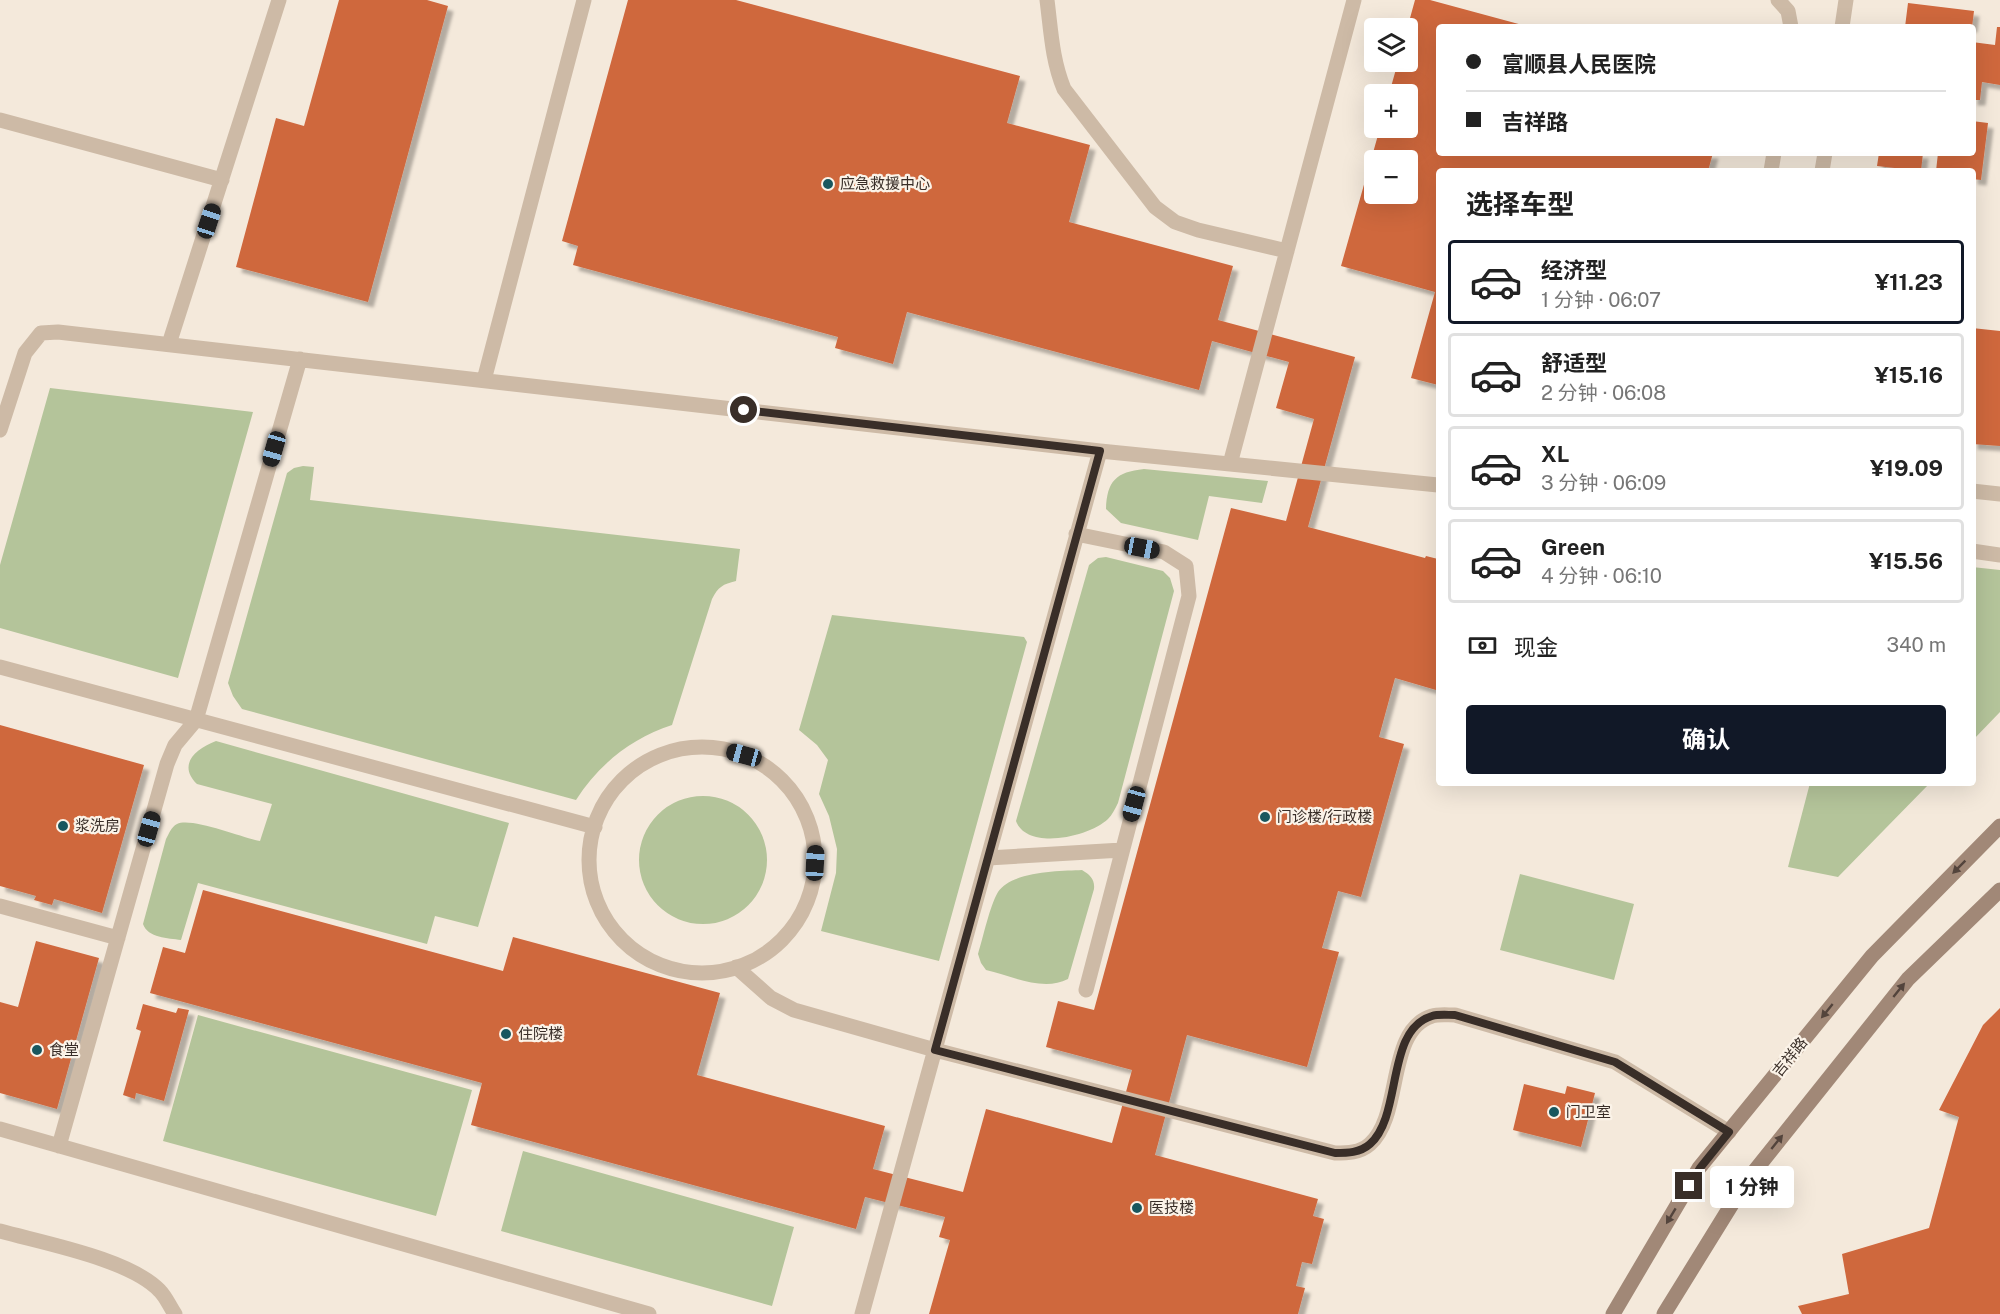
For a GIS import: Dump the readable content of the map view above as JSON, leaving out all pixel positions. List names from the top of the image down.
{
  "streets": {
    "main road": ["吉祥路"]
  },
  "places": [
    "应急救援中心",
    "门诊楼/行政楼",
    "浆洗房",
    "住院楼",
    "食堂",
    "门卫室",
    "医技楼"
  ],
  "page": {
    "map_buttons": ["+", "−"],
    "banner": ["富顺县人民医院", "吉祥路"],
    "heading": "选择车型",
    "list": [
      {
        "name": "经济型",
        "note": "1 分钟 · 06:07",
        "value": "¥11.23"
      },
      {
        "name": "舒适型",
        "note": "2 分钟 · 06:08",
        "value": "¥15.16"
      },
      {
        "name": "XL",
        "note": "3 分钟 · 06:09",
        "value": "¥19.09"
      },
      {
        "name": "Green",
        "note": "4 分钟 · 06:10",
        "value": "¥15.56"
      }
    ],
    "pay": ["现金", "340 m"],
    "buttons": "确认",
    "bubble": "1 分钟"
  }
}
